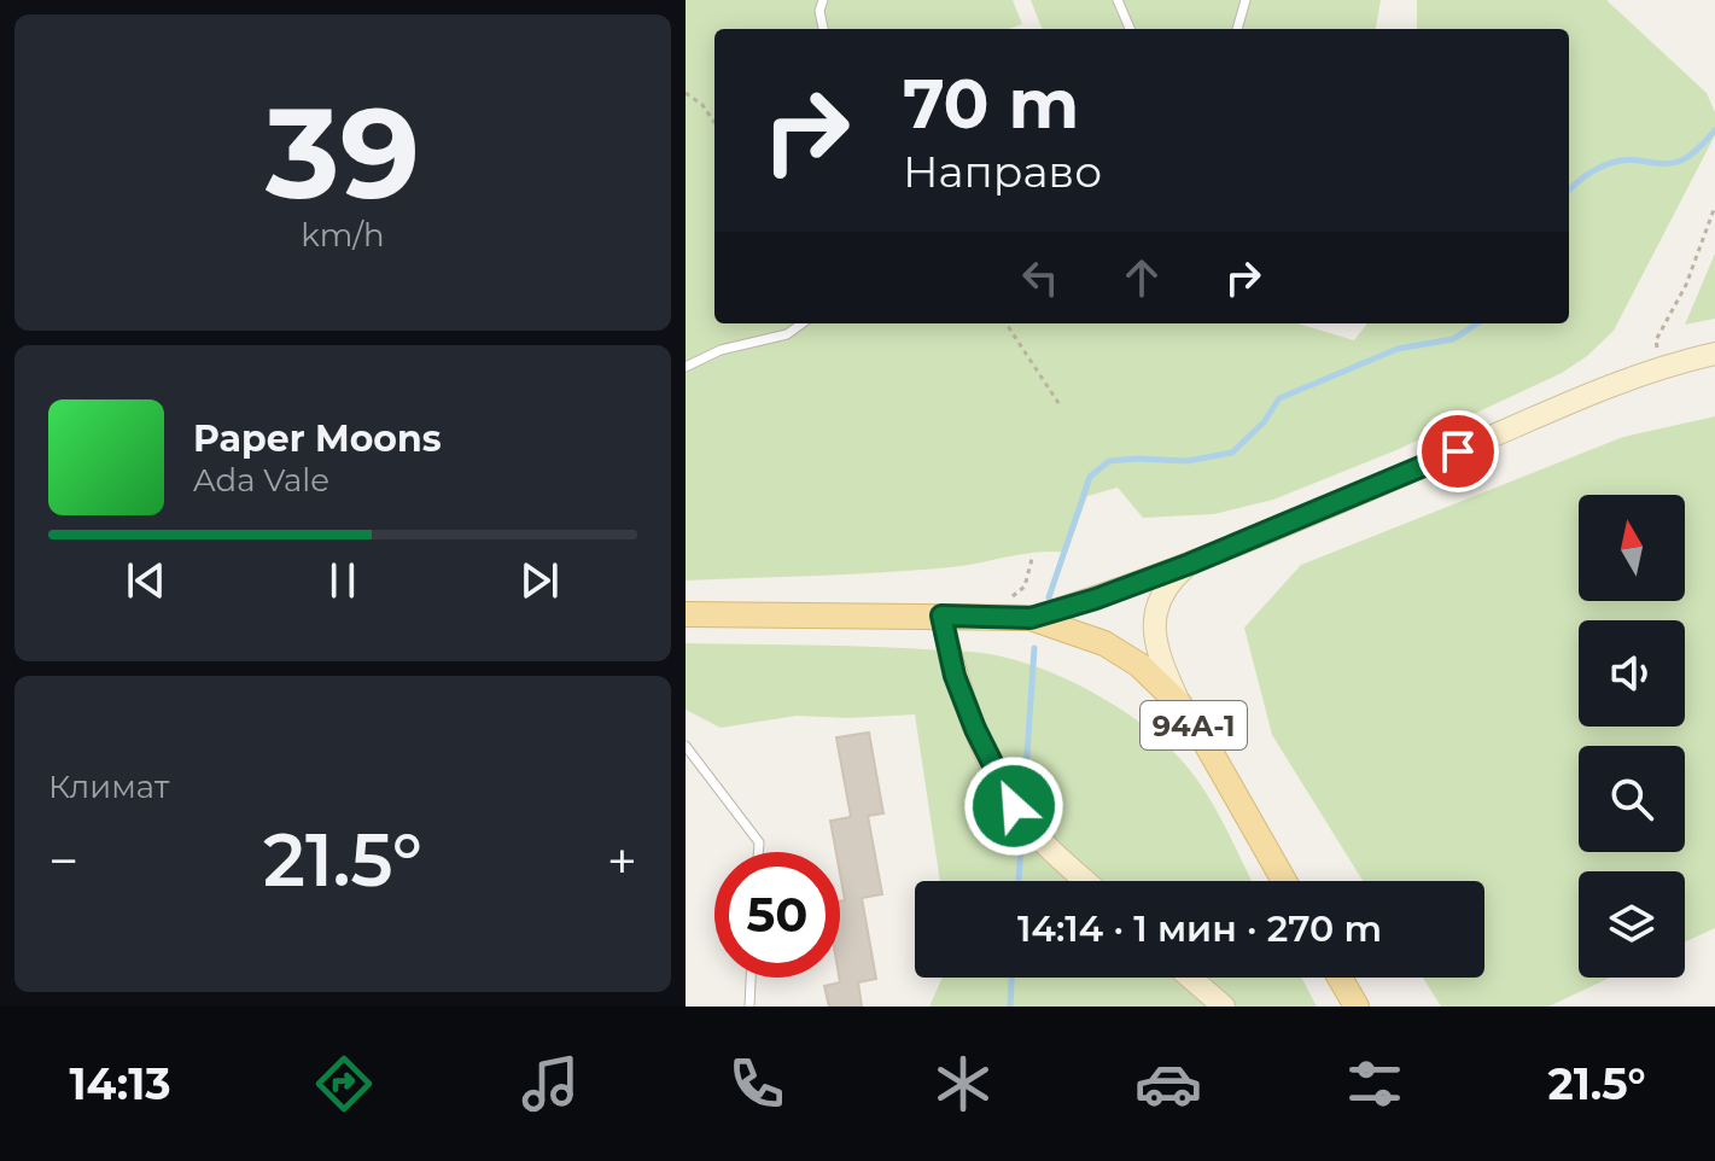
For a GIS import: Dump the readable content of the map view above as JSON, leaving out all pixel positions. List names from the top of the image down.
{
  "streets": {
    "main road": ["94А-1"]
  },
  "north": "top",
  "page": {
    "tile": [
      ["39", "km/h"],
      "Климат"
    ],
    "turn": ["70 m", "Направо"],
    "song": ["Paper Moons", "Ada Vale"],
    "heat": ["−", "21.5°", "+"],
    "limit": "50",
    "trip": "14:14 · 1 мин · 270 m",
    "tabs": ["14:13", "21.5°"]
  }
}
